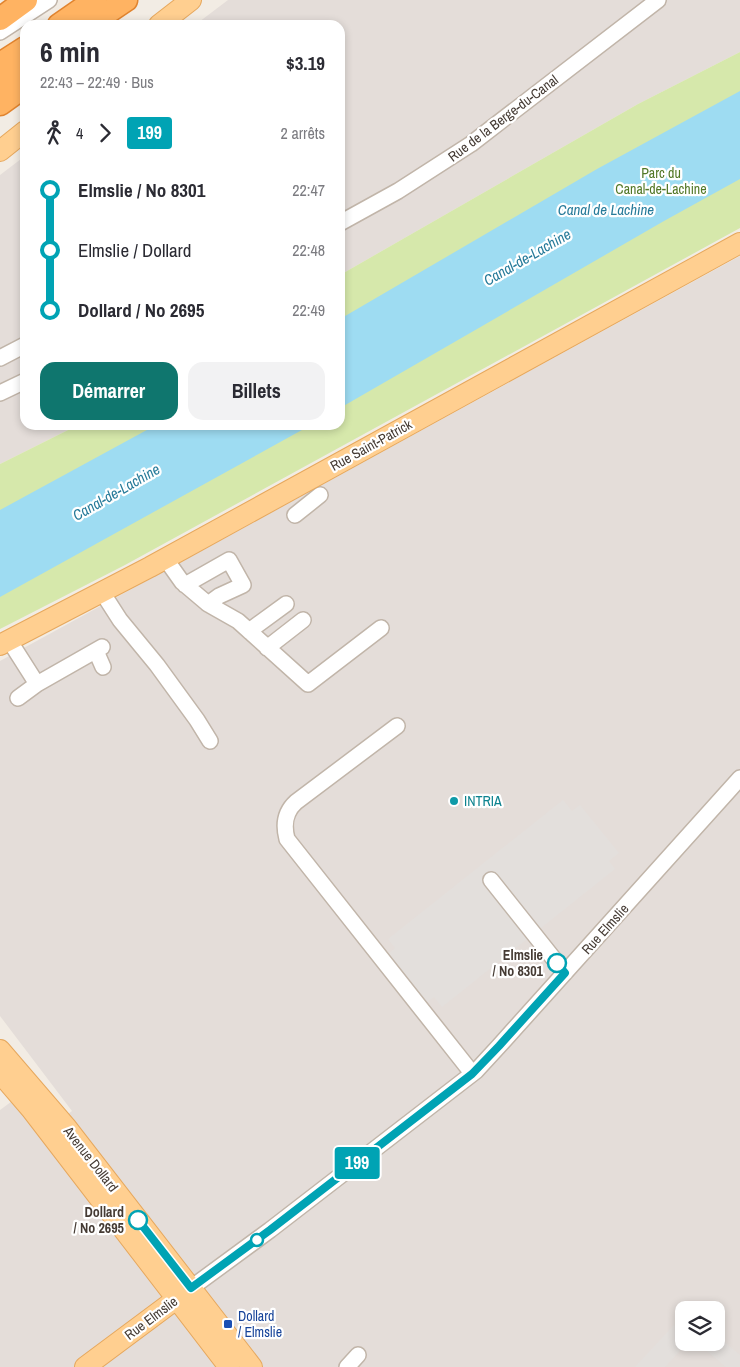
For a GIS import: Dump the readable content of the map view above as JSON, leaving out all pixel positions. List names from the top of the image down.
{
  "streets": {
    "main road": ["Rue Saint-Patrick", "Rue Elmslie", "Avenue Dollard"],
    "street": ["Rue de la Berge-du-Canal"]
  },
  "crossings": [
    ["Rue Elmslie", "Avenue Dollard"]
  ],
  "water": ["Canal de Lachine", "Canal-de-Lachine"],
  "parks": ["Parc du Canal-de-Lachine"],
  "places": {
    "other": ["INTRIA", "Elmslie / No 8301", "Dollard / No 2695"],
    "transit": ["Dollard / Elmslie"]
  },
  "lines": ["bus line 199"],
  "page": {
    "on_map": "199",
    "heading": ["6 min", "22:43 – 22:49 · Bus", "$3.19"],
    "legs": ["4", "199", "2 arrêts"],
    "list": [
      {
        "name": "Elmslie / No 8301",
        "value": "22:47"
      },
      {
        "name": "Elmslie / Dollard",
        "value": "22:48"
      },
      {
        "name": "Dollard / No 2695",
        "value": "22:49"
      }
    ],
    "buttons": ["Démarrer", "Billets"]
  }
}
